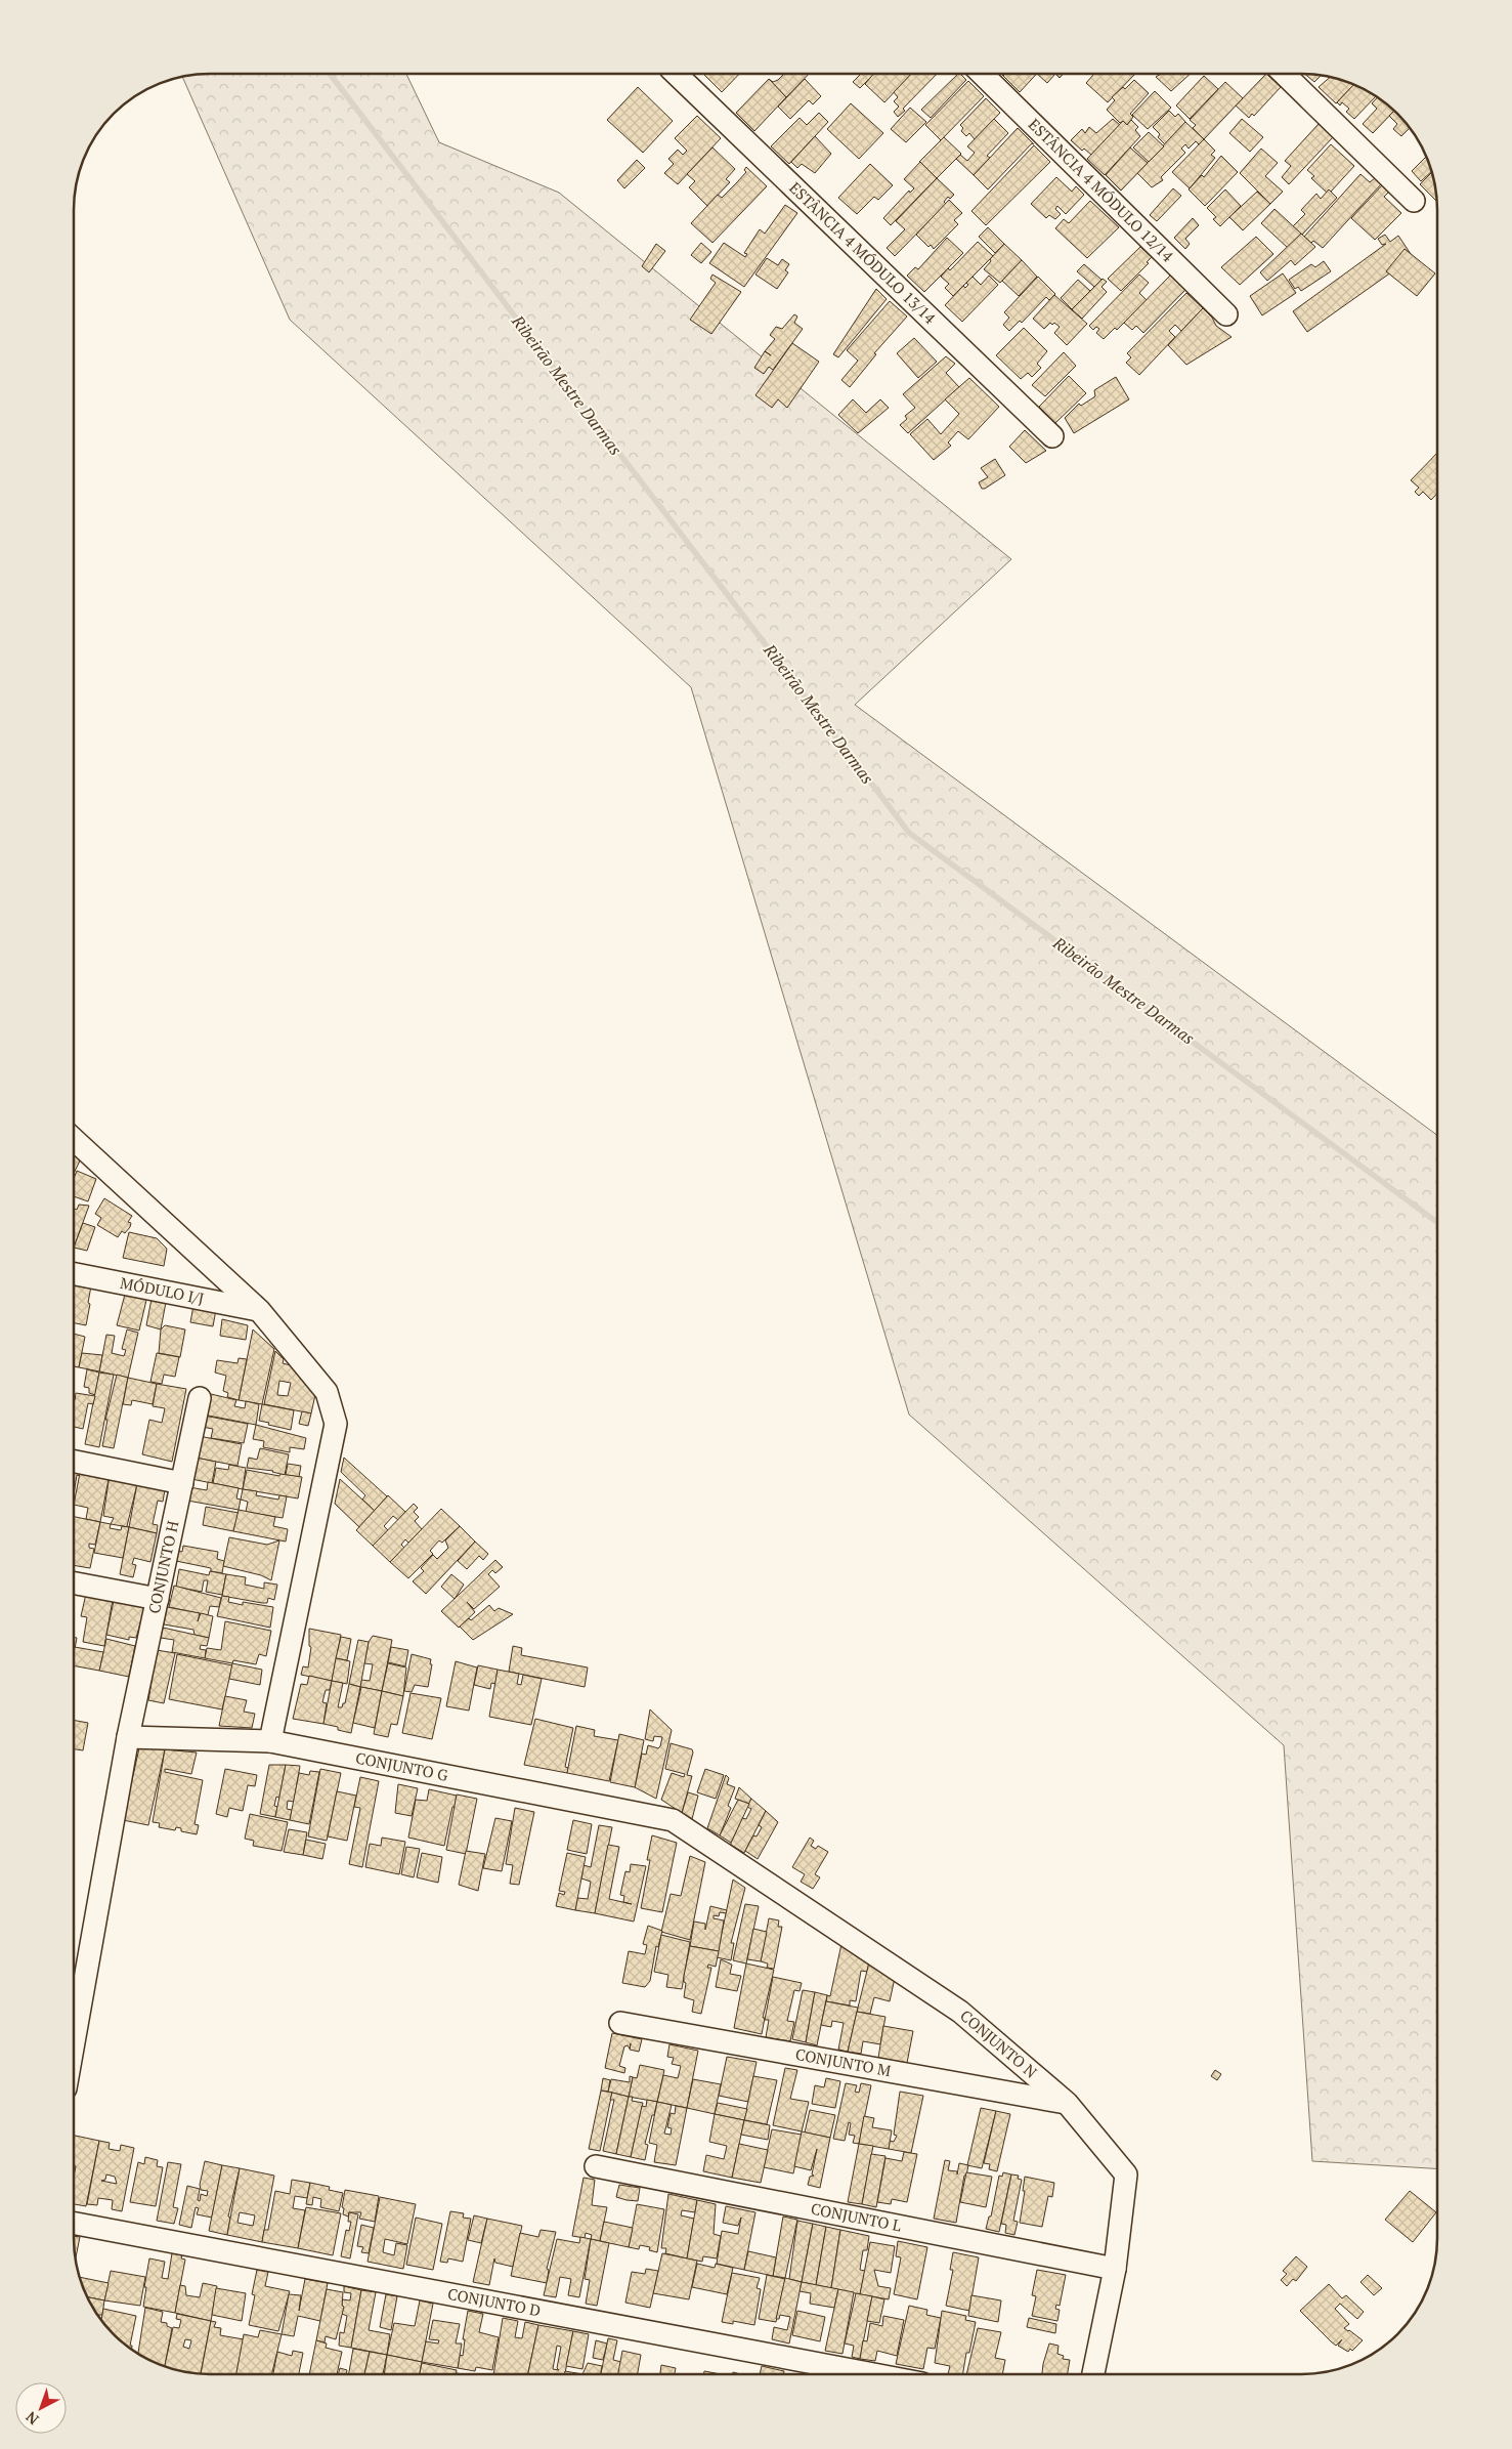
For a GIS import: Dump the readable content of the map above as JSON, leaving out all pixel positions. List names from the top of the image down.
{
  "streets": {
    "street": [
      "ESTÂNCIA 4 MÓDULO 12/14",
      "ESTÂNCIA 4 MÓDULO 13/14",
      "MÓDULO I/J",
      "CONJUNTO H",
      "CONJUNTO G",
      "CONJUNTO N",
      "CONJUNTO M",
      "CONJUNTO L",
      "CONJUNTO D"
    ]
  },
  "crossings": [
    ["CONJUNTO H", "CONJUNTO G"],
    ["CONJUNTO G", "CONJUNTO N"],
    ["CONJUNTO N", "CONJUNTO M"],
    ["CONJUNTO N", "CONJUNTO L"]
  ],
  "water": ["Ribeirão Mestre Darmas"],
  "north": "bottom left"
}
